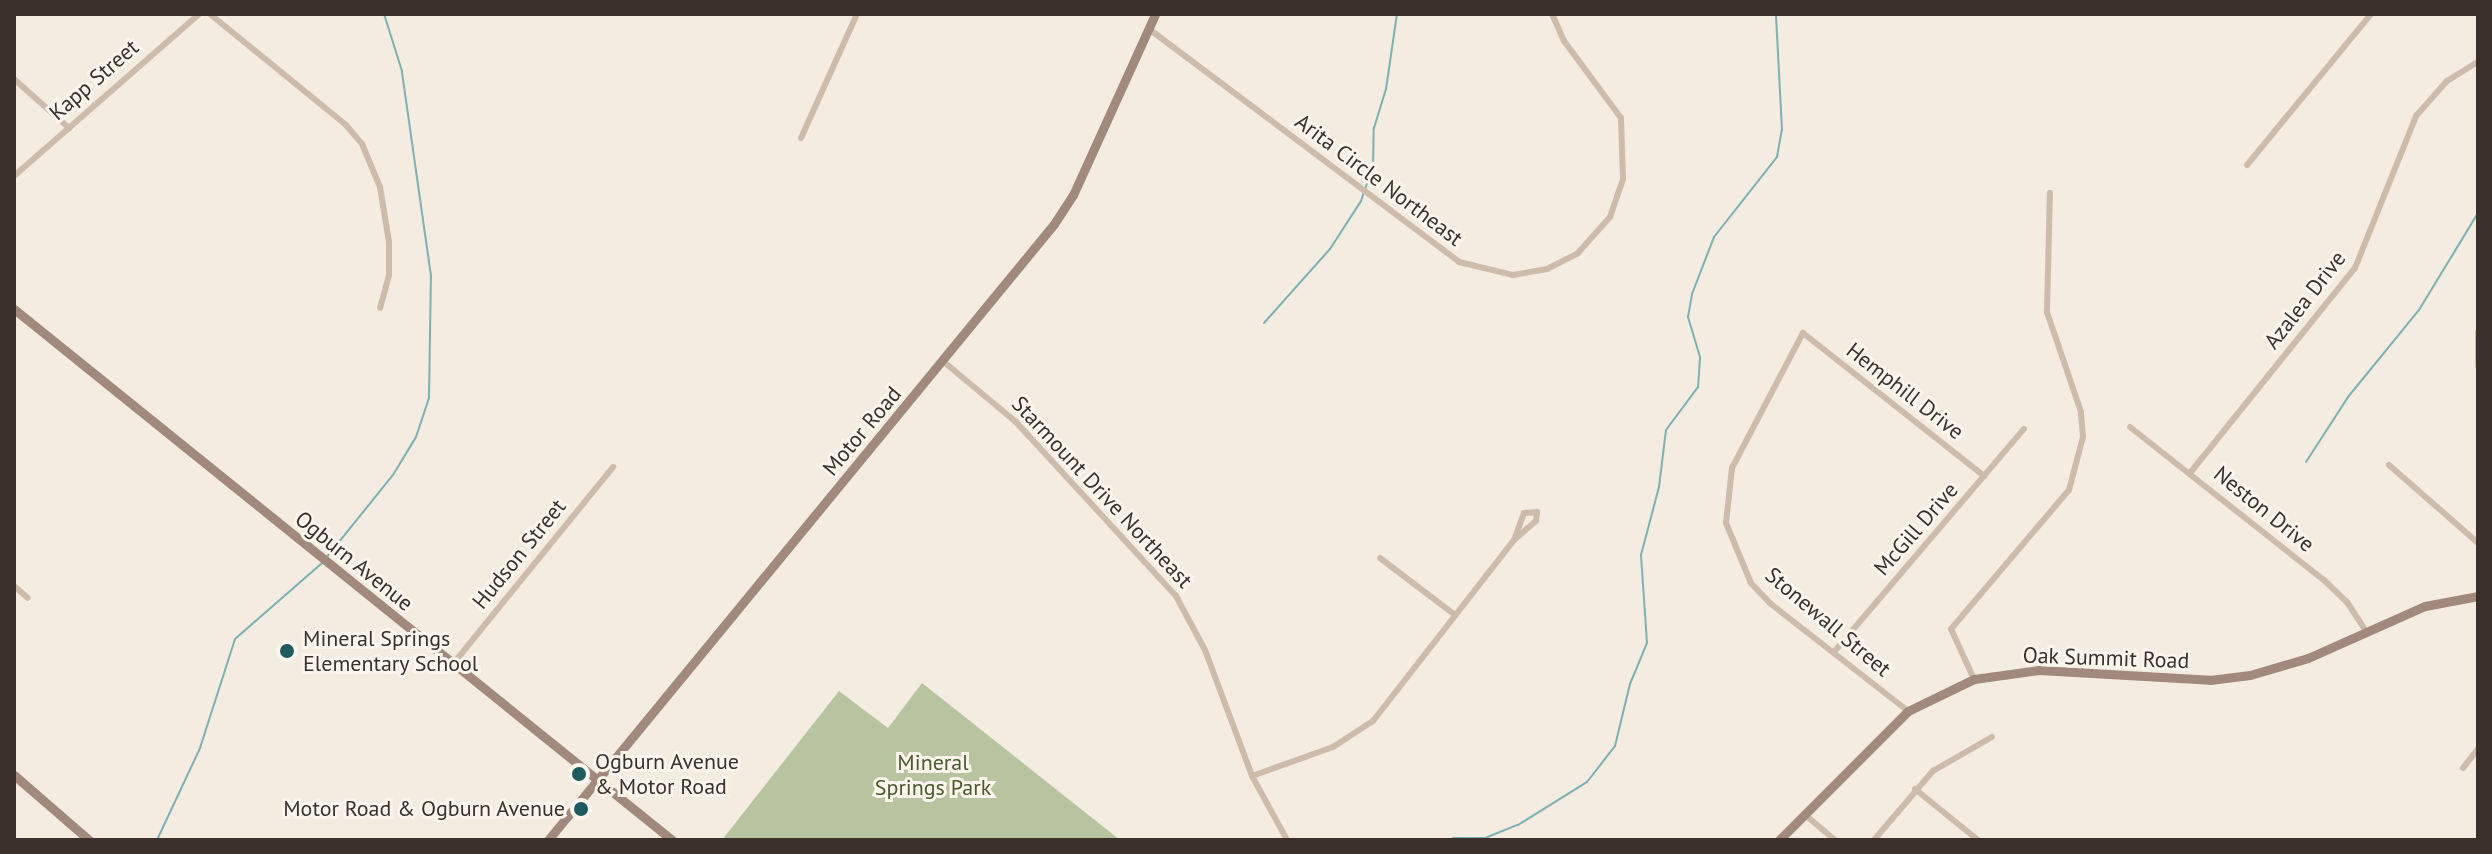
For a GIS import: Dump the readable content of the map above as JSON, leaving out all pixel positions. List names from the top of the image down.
{
  "streets": {
    "street": [
      "Kapp Street",
      "Arita Circle Northeast",
      "Azalea Drive",
      "Hemphill Drive",
      "Motor Road",
      "Starmount Drive Northeast",
      "Neston Drive",
      "McGill Drive",
      "Hudson Street",
      "Ogburn Avenue",
      "Stonewall Street",
      "Oak Summit Road"
    ]
  },
  "crossings": [
    ["Arita Circle Northeast", "Motor Road"],
    ["Azalea Drive", "Neston Drive"],
    ["Hemphill Drive", "McGill Drive"],
    ["Hemphill Drive", "Stonewall Street"],
    ["Motor Road", "Starmount Drive Northeast"],
    ["Motor Road", "Ogburn Avenue"],
    ["Neston Drive", "Oak Summit Road"],
    ["McGill Drive", "Stonewall Street"],
    ["Hudson Street", "Ogburn Avenue"],
    ["Stonewall Street", "Oak Summit Road"]
  ],
  "parks": ["Mineral Springs Park"],
  "places": ["Mineral Springs Elementary School", "Ogburn Avenue & Motor Road", "Motor Road & Ogburn Avenue"]
}
